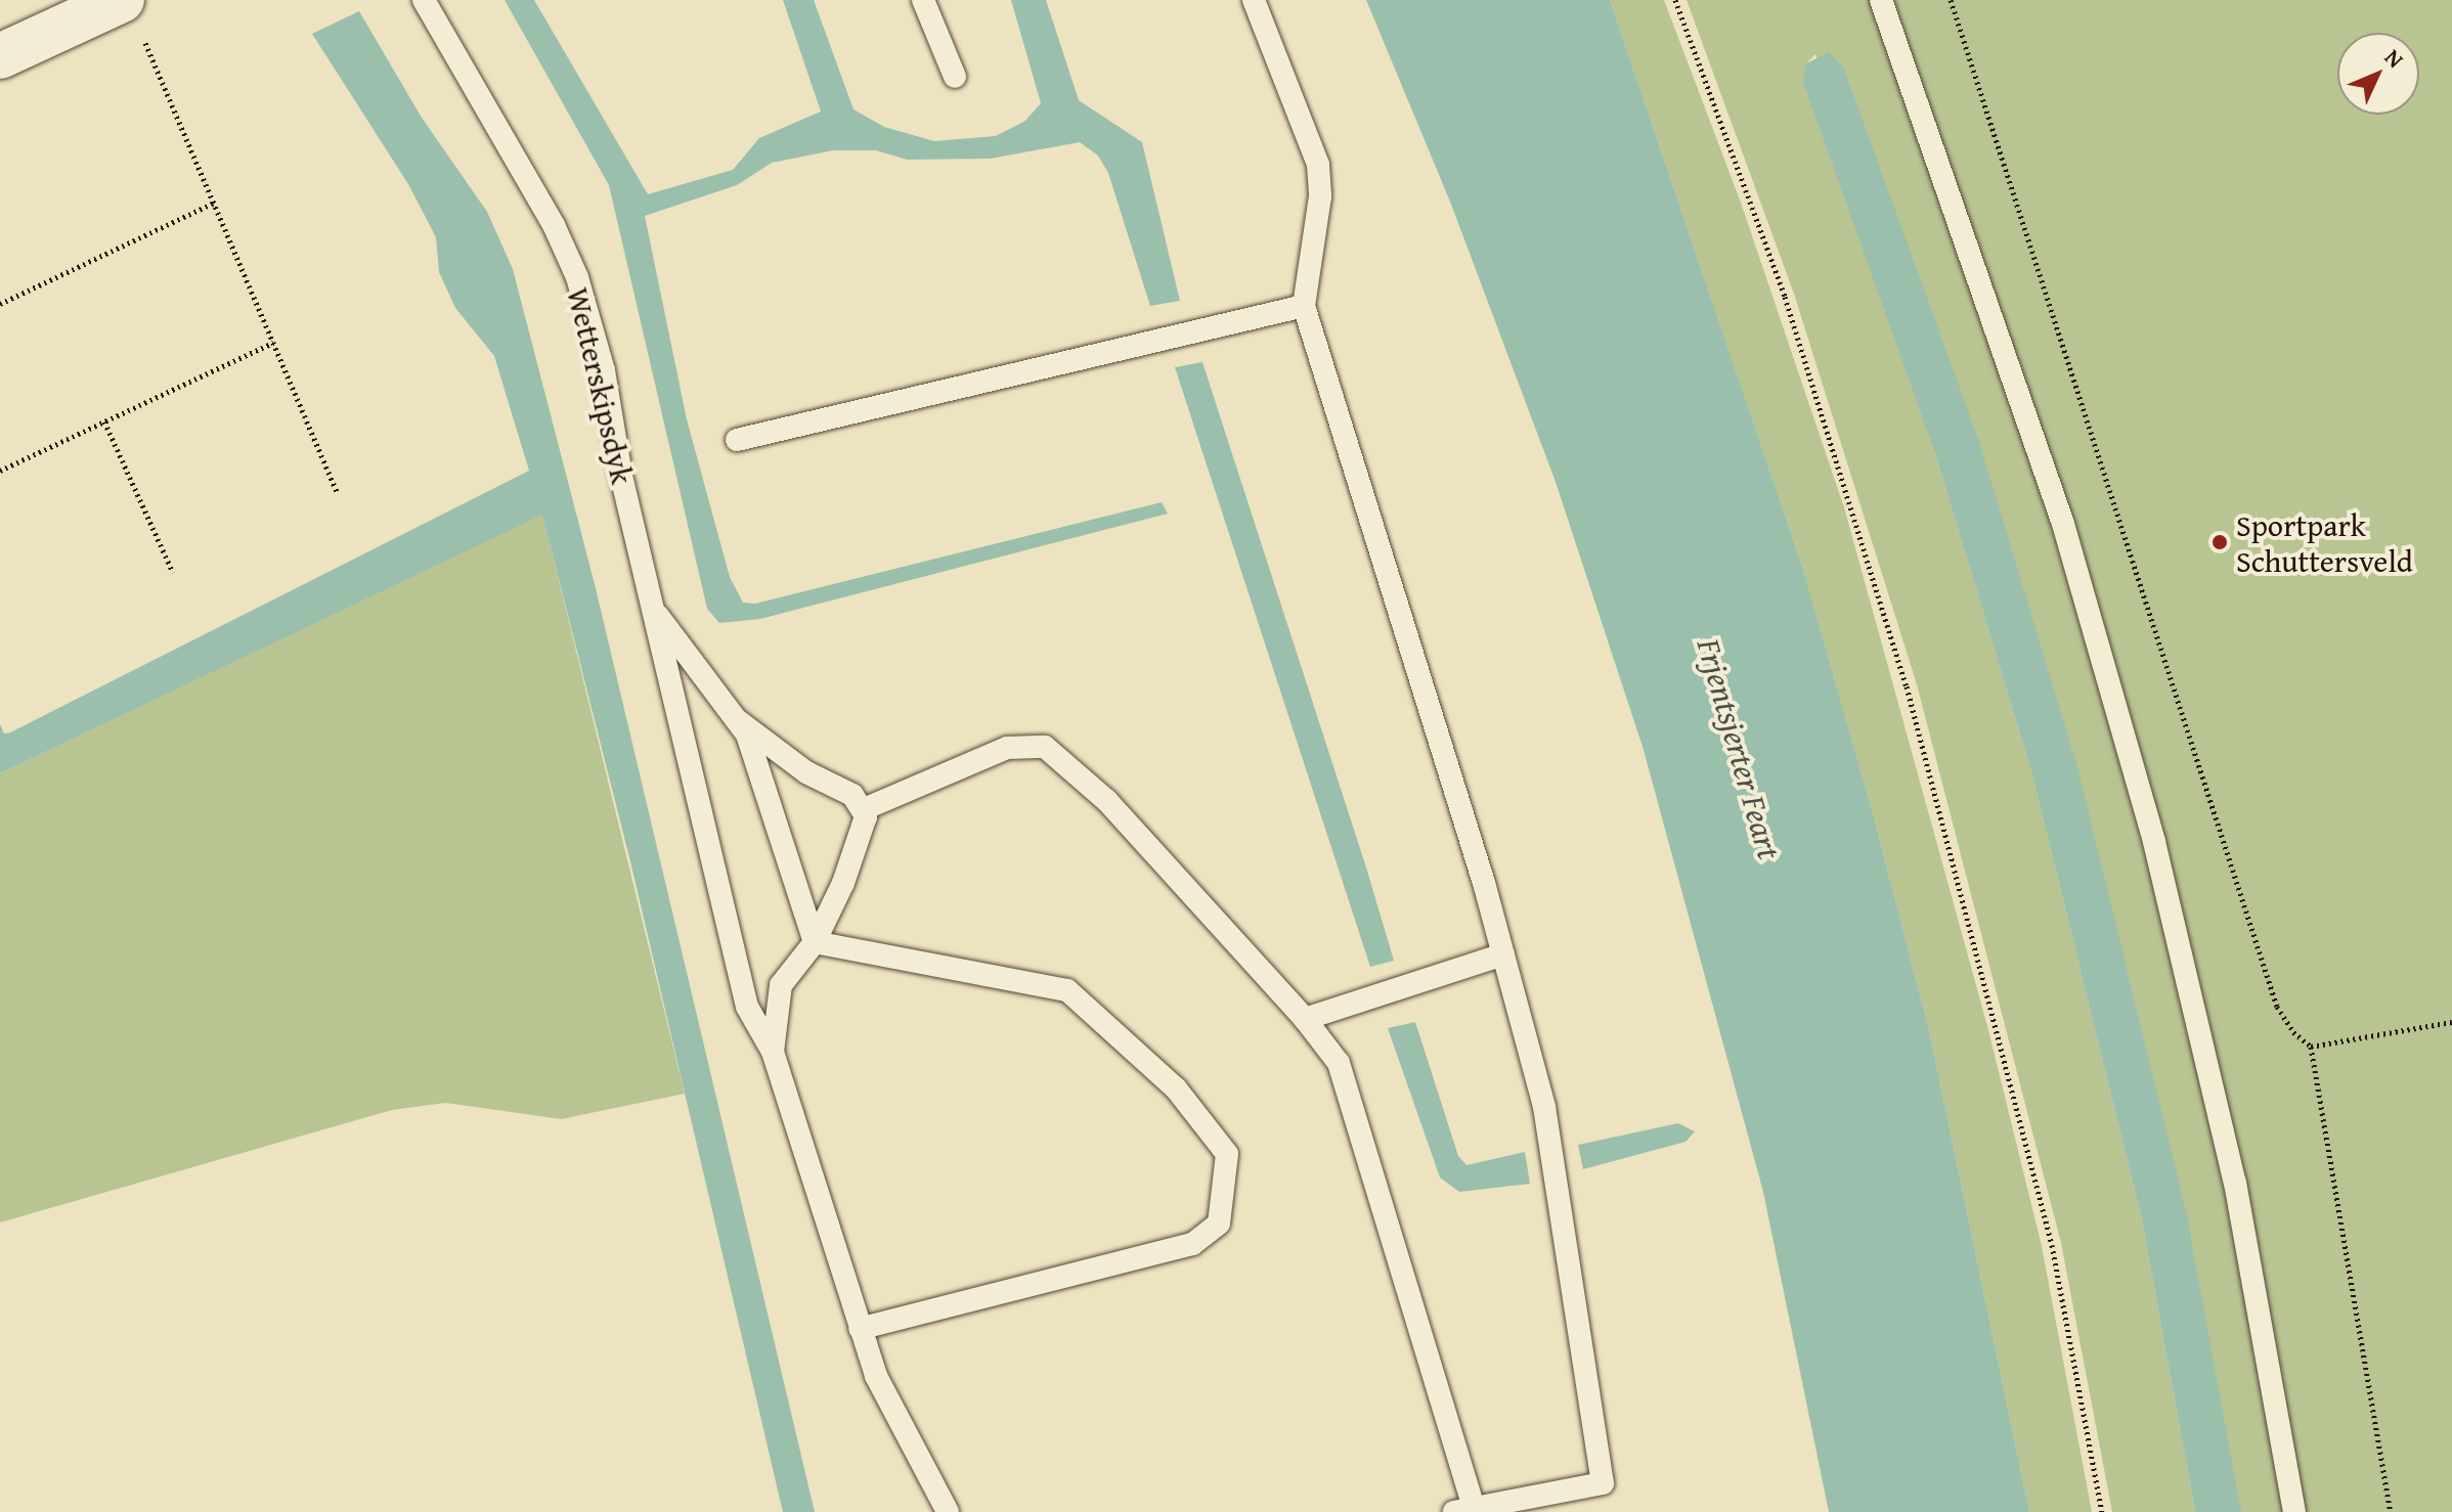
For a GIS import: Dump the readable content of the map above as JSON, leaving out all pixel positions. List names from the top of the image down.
{
  "streets": {
    "lane": ["Wetterskipsdyk"]
  },
  "water": ["Frjentsjerter Feart"],
  "places": ["Sportpark Schuttersveld"],
  "north": "top right"
}
